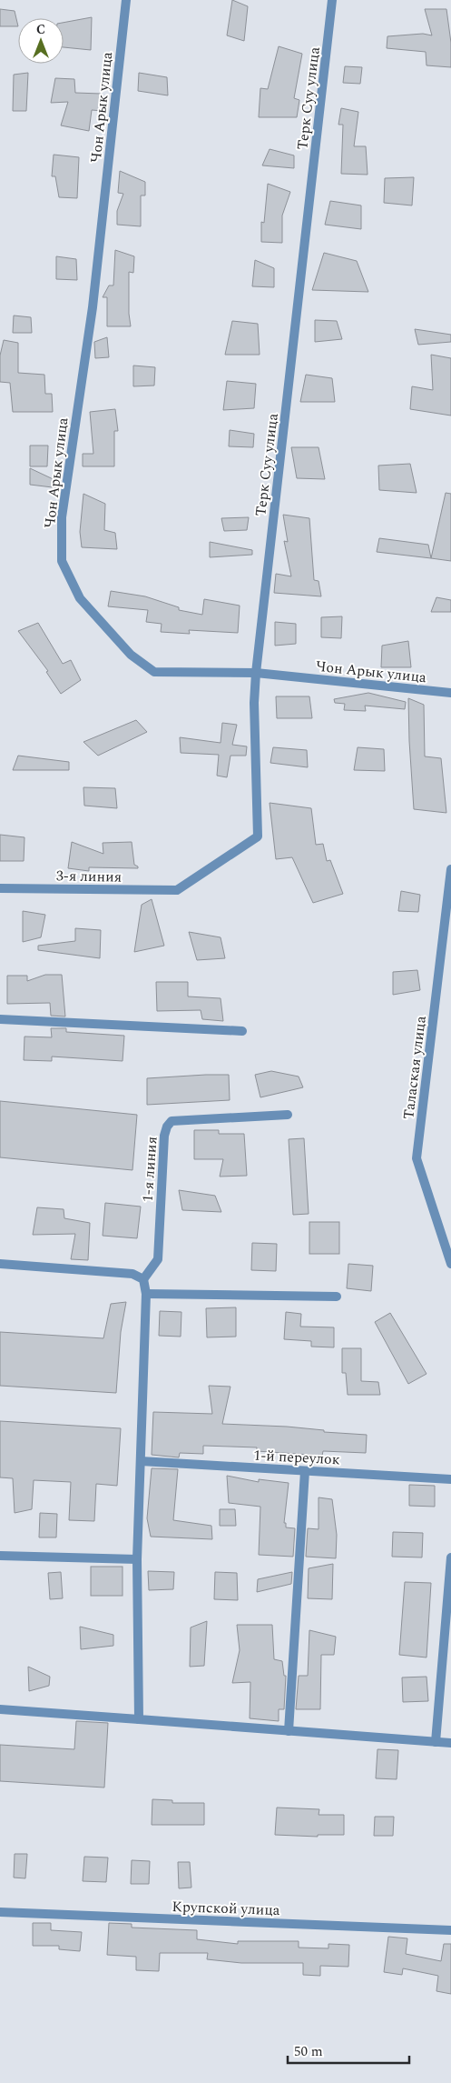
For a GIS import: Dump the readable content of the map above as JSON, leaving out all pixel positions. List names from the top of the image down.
{
  "streets": {
    "street": [
      "Терк Суу улица",
      "Чон Арык улица",
      "3-я линия",
      "Талаская улица",
      "1-я линия",
      "1-й переулок",
      "Крупской улица"
    ]
  },
  "crossings": [
    ["Терк Суу улица", "Чон Арык улица"],
    ["Терк Суу улица", "3-я линия"]
  ],
  "scale_bar": "50 m",
  "north": "top"
}
